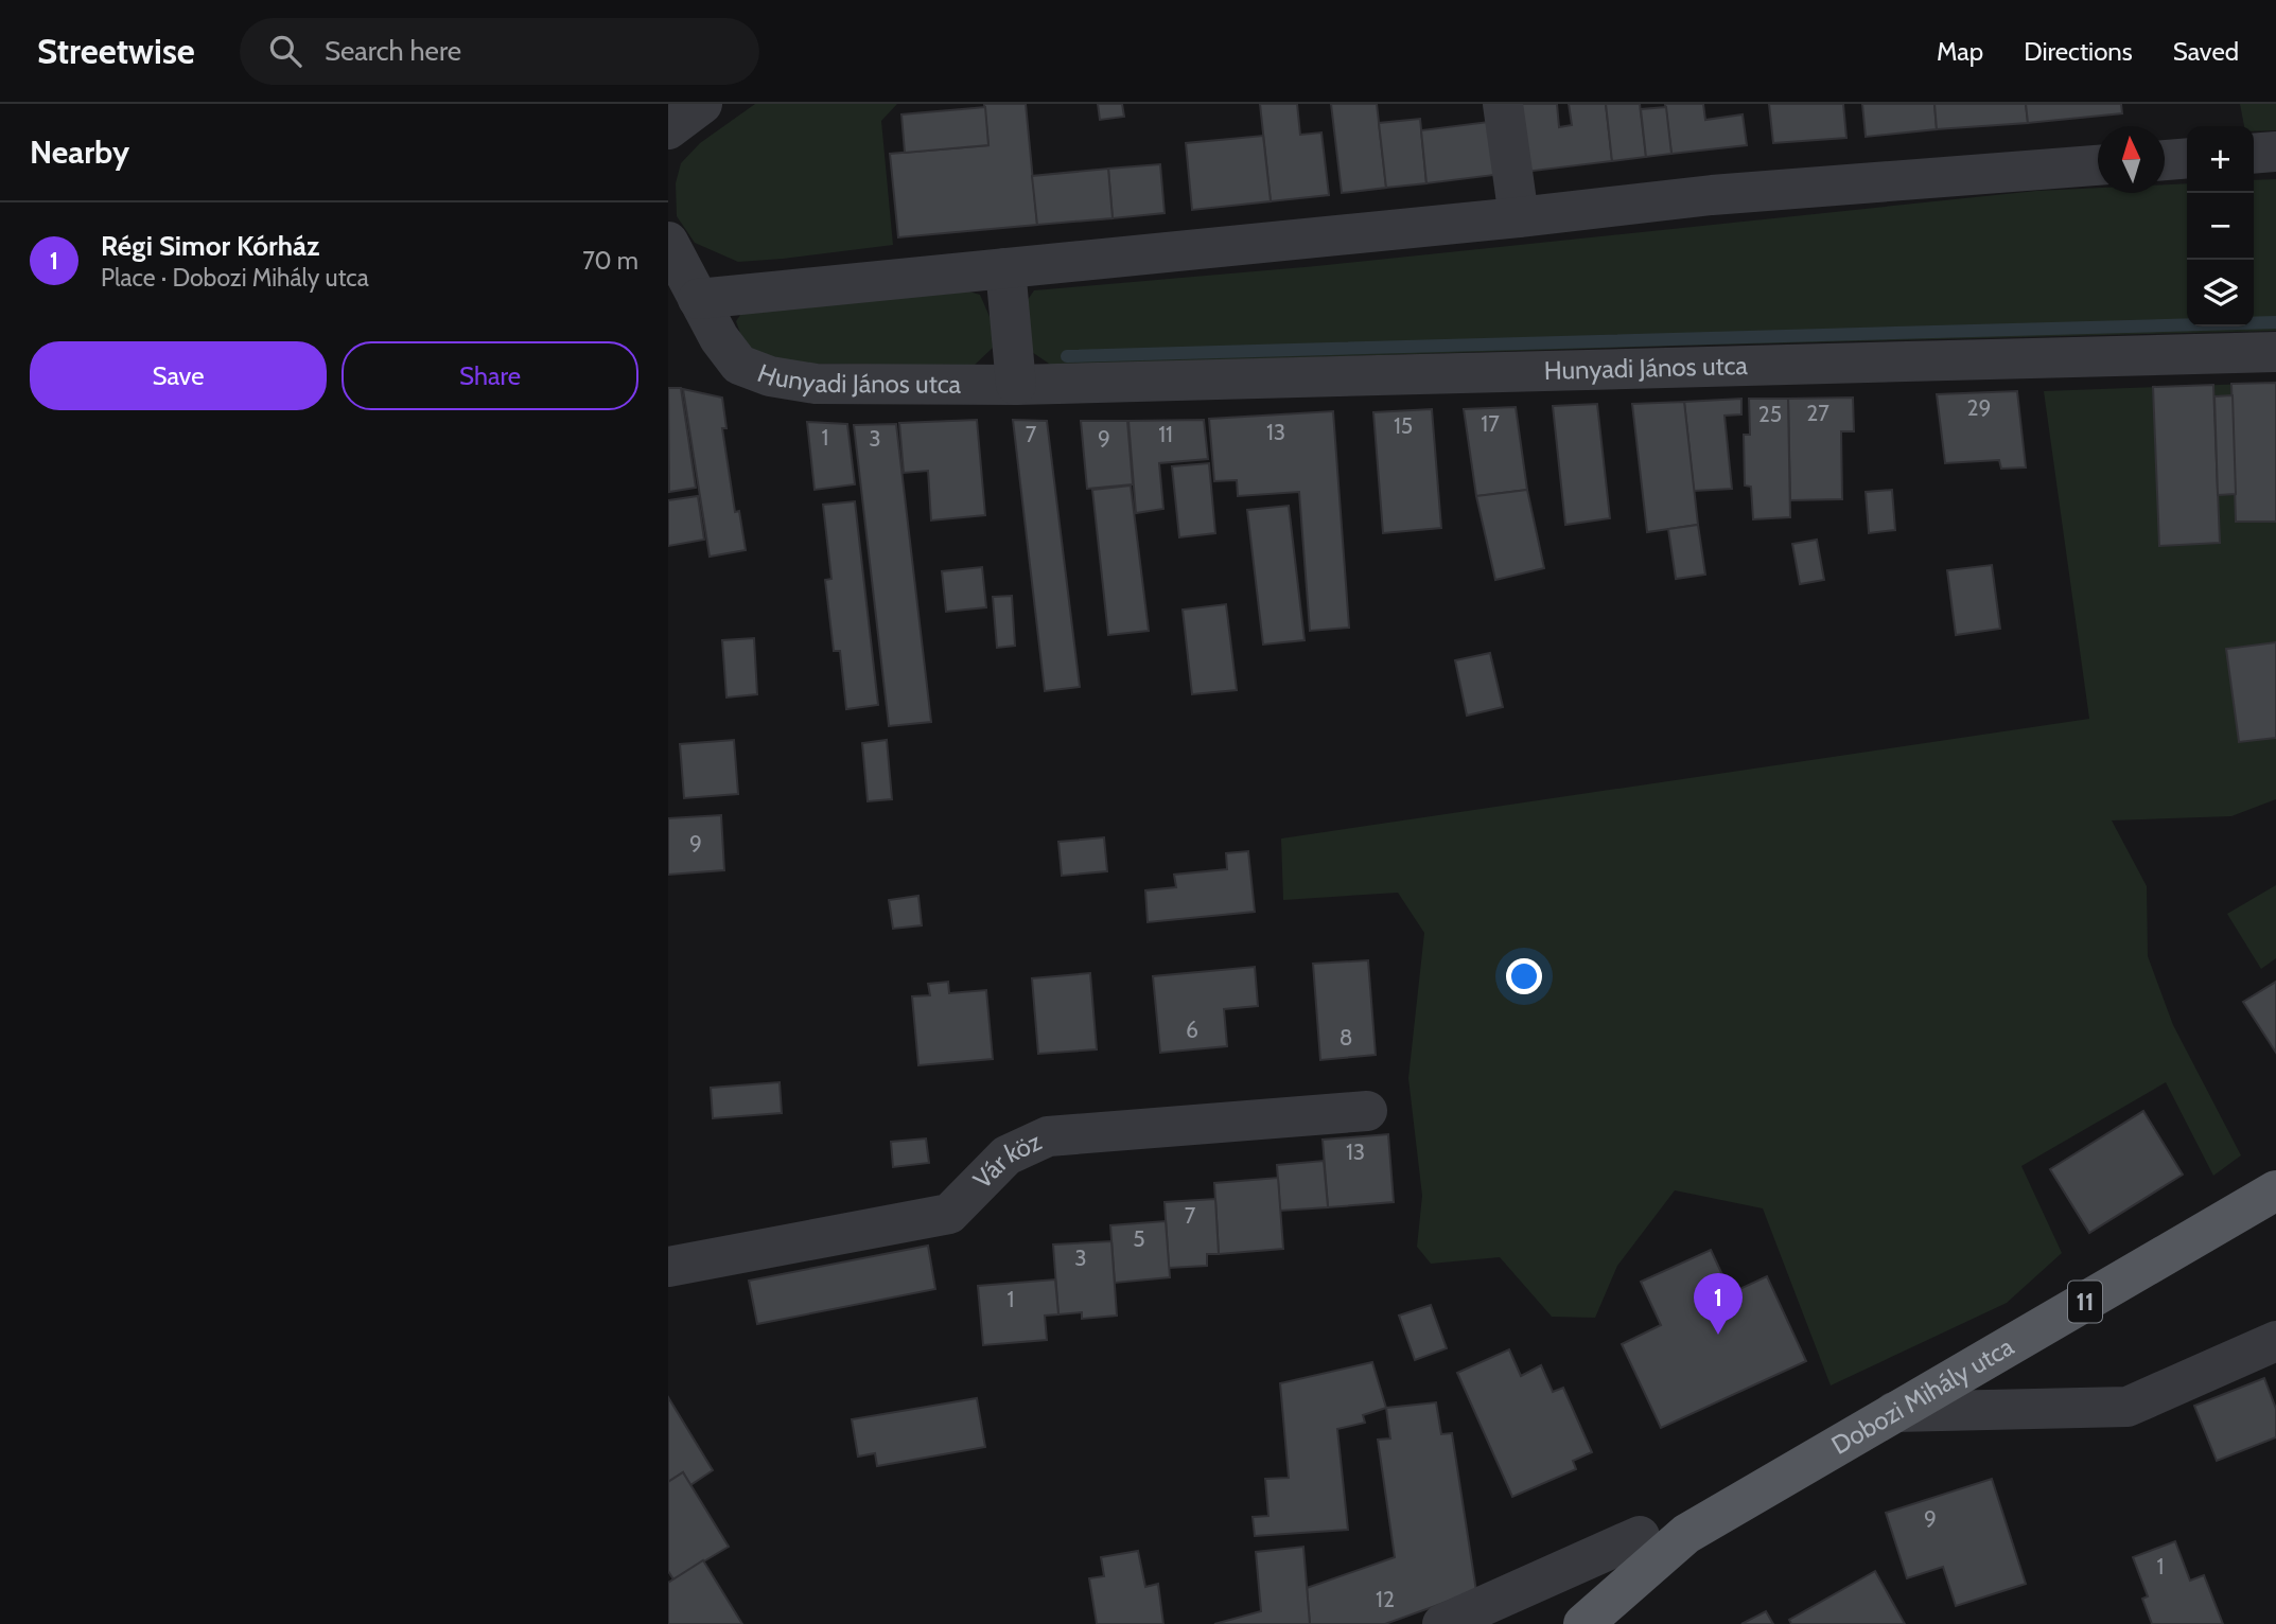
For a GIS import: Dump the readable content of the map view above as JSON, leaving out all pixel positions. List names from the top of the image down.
{
  "streets": {
    "main road": ["11", "Dobozi Mihály utca"],
    "street": ["Hunyadi János utca", "Vár köz"]
  },
  "house_numbers": [
    "29",
    "27",
    "25",
    "17",
    "15",
    "13",
    "7",
    "11",
    "1",
    "3",
    "9",
    "9",
    "6",
    "8",
    "13",
    "7",
    "5",
    "3",
    "1",
    "9",
    "1",
    "12"
  ],
  "north": "top",
  "page": {
    "header": "Streetwise",
    "search": "Search here",
    "nav": ["Map", "Directions", "Saved"],
    "heading": "Nearby",
    "map_buttons": ["+", "−"],
    "list": [
      {
        "mark": "1",
        "name": "Régi Simor Kórház",
        "note": "Place · Dobozi Mihály utca",
        "value": "70 m"
      }
    ],
    "buttons": ["Save", "Share"],
    "pins": "1"
  }
}
